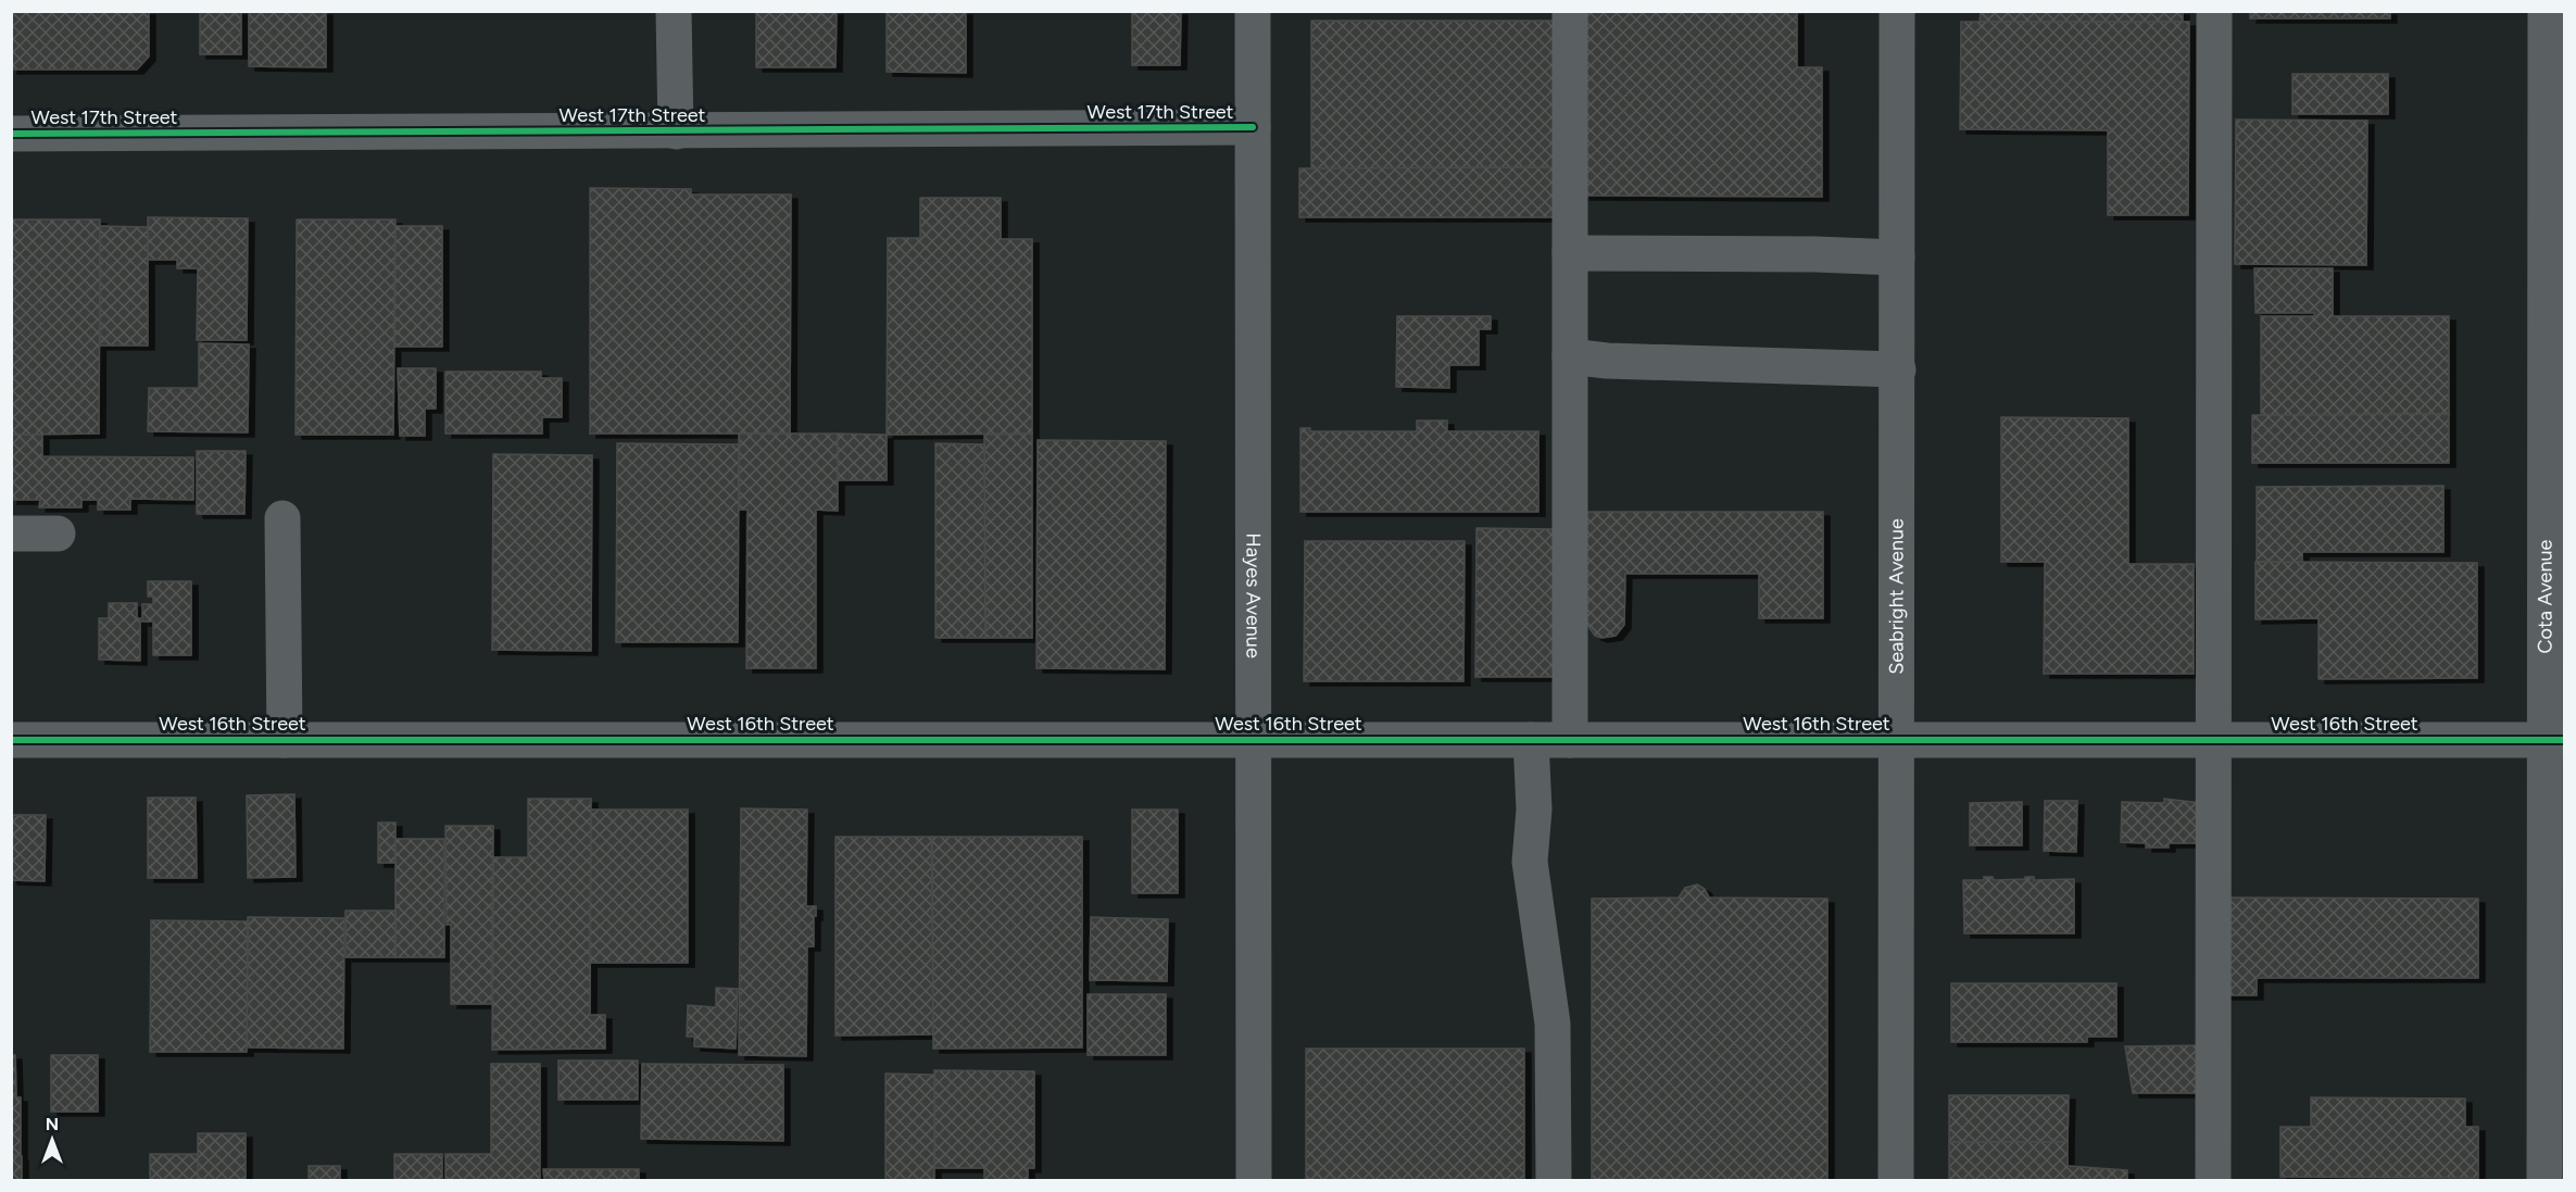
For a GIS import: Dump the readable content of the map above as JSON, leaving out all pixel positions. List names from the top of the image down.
{
  "streets": {
    "street": [
      "West 17th Street",
      "Seabright Avenue",
      "Cota Avenue",
      "Hayes Avenue",
      "West 16th Street"
    ]
  },
  "crossings": [
    ["West 17th Street", "Hayes Avenue"],
    ["Seabright Avenue", "West 16th Street"],
    ["Cota Avenue", "West 16th Street"],
    ["Hayes Avenue", "West 16th Street"]
  ],
  "north": "top"
}
